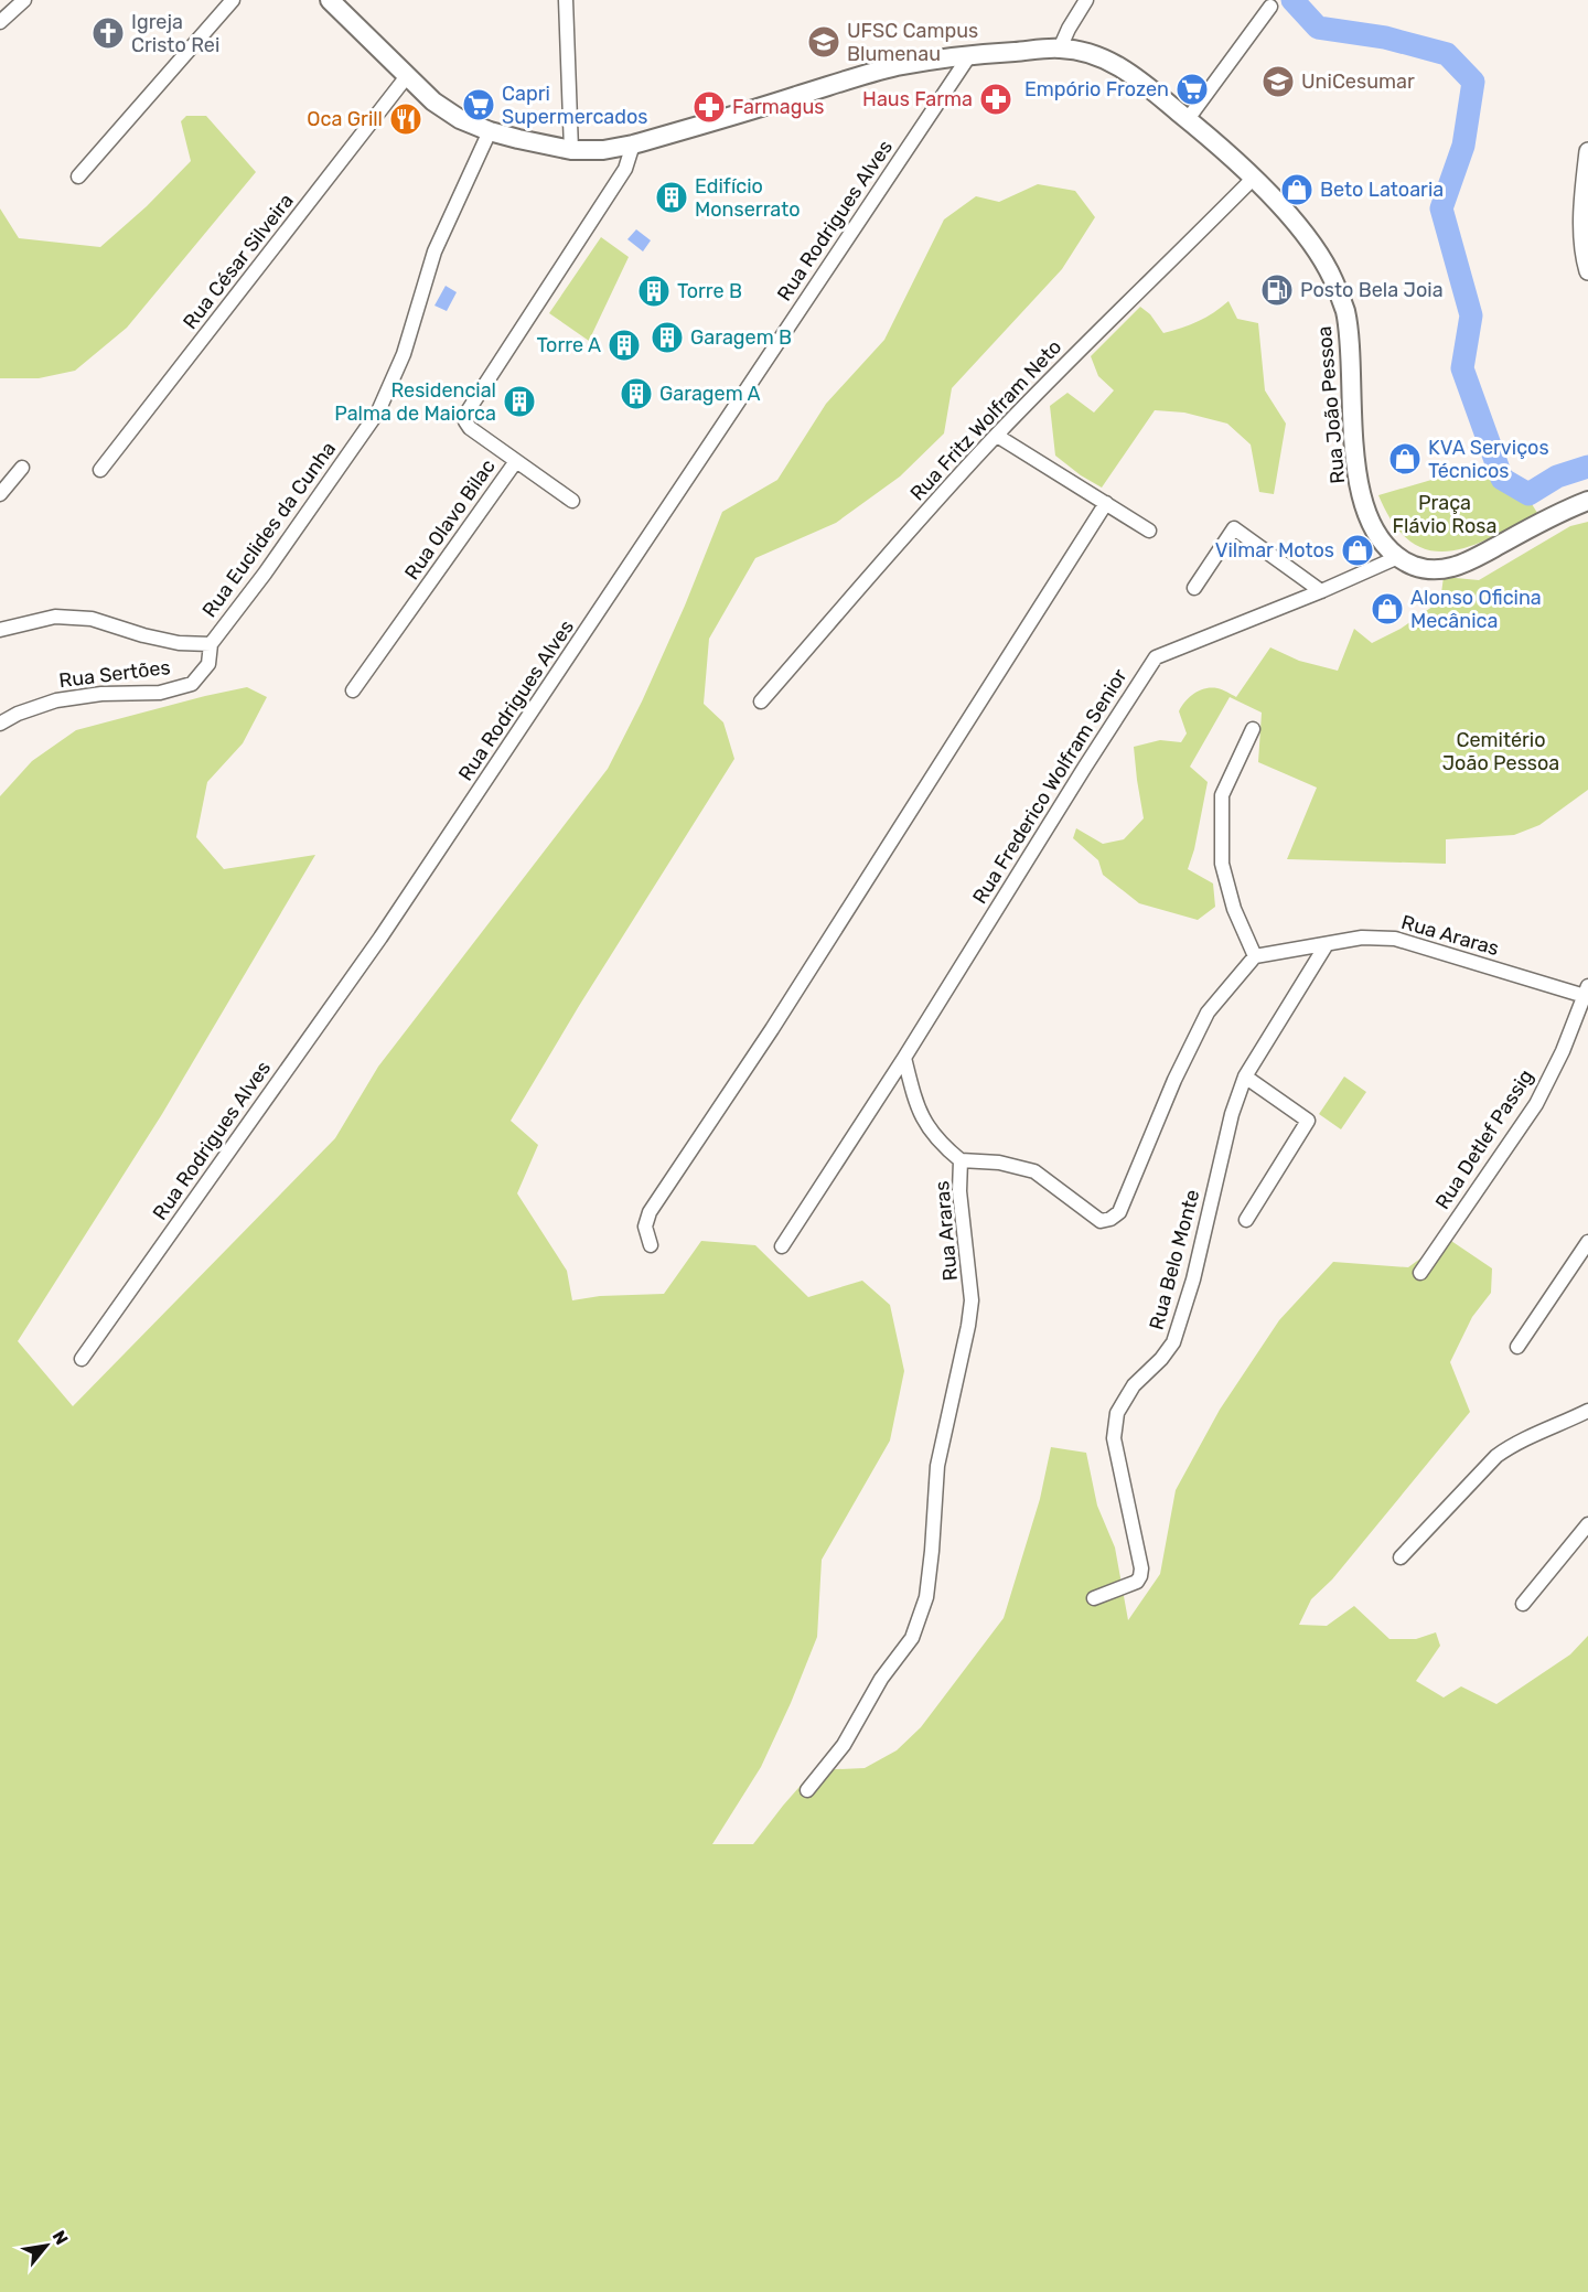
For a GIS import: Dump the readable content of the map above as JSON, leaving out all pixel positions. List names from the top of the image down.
{
  "streets": {
    "main road": ["Rua João Pessoa"],
    "street": [
      "Rua Rodrigues Alves",
      "Rua César Silveira",
      "Rua Fritz Wolfram Neto",
      "Rua Olavo Bilac",
      "Rua Euclides da Cunha",
      "Rua Sertões",
      "Rua Frederico Wolfram Senior",
      "Rua Araras",
      "Rua Detlef Passig",
      "Rua Belo Monte"
    ]
  },
  "crossings": [
    ["Rua Rodrigues Alves", "Rua João Pessoa"],
    ["Rua César Silveira", "Rua João Pessoa"],
    ["Rua João Pessoa", "Rua Fritz Wolfram Neto"],
    ["Rua João Pessoa", "Rua Olavo Bilac"],
    ["Rua João Pessoa", "Rua Euclides da Cunha"],
    ["Rua João Pessoa", "Rua Frederico Wolfram Senior"],
    ["Rua Euclides da Cunha", "Rua Sertões"],
    ["Rua Araras", "Rua Detlef Passig"],
    ["Rua Araras", "Rua Belo Monte"]
  ],
  "parks": ["Praça Flávio Rosa", "Cemitério João Pessoa"],
  "places": {
    "church": ["Igreja Cristo Rei"],
    "school or university": ["UFSC Campus Blumenau", "UniCesumar"],
    "supermarket": ["Empório Frozen", "Capri Supermercados"],
    "pharmacy": ["Haus Farma", "Farmagus"],
    "restaurant": ["Oca Grill"],
    "shop": [
      "Beto Latoaria",
      "KVA Serviços Técnicos",
      "Vilmar Motos",
      "Alonso Oficina Mecânica"
    ],
    "building": [
      "Edifício Monserrato",
      "Torre B",
      "Garagem B",
      "Torre A",
      "Garagem A",
      "Residencial Palma de Maiorca"
    ],
    "fuel station": ["Posto Bela Joia"]
  },
  "north": "top right"
}
